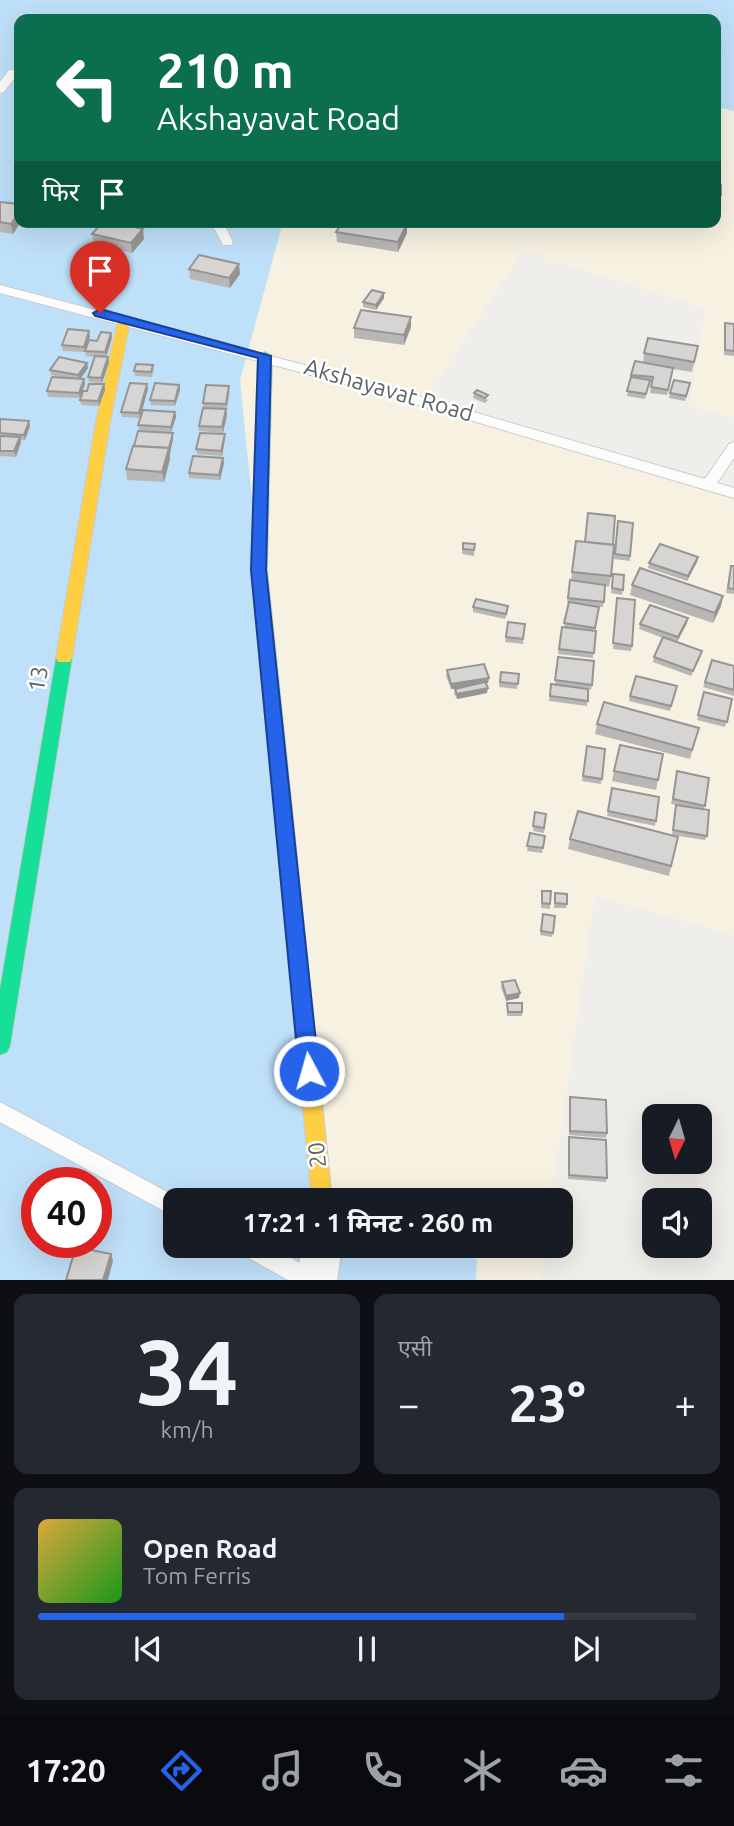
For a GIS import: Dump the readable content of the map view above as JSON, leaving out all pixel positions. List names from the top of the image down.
{
  "streets": {
    "street": ["13", "20"],
    "lane": ["Akshayavat Road"]
  },
  "crossings": [
    ["Akshayavat Road", "13"],
    ["Akshayavat Road", "20"]
  ],
  "north": "bottom",
  "page": {
    "turn": ["210 m", "Akshayavat Road"],
    "then": "फिर",
    "limit": "40",
    "trip": "17:21 · 1 मिनट · 260 m",
    "tile": [
      ["34", "km/h"],
      "एसी"
    ],
    "heat": ["−", "23°", "+"],
    "song": ["Open Road", "Tom Ferris"],
    "tabs": "17:20"
  }
}
